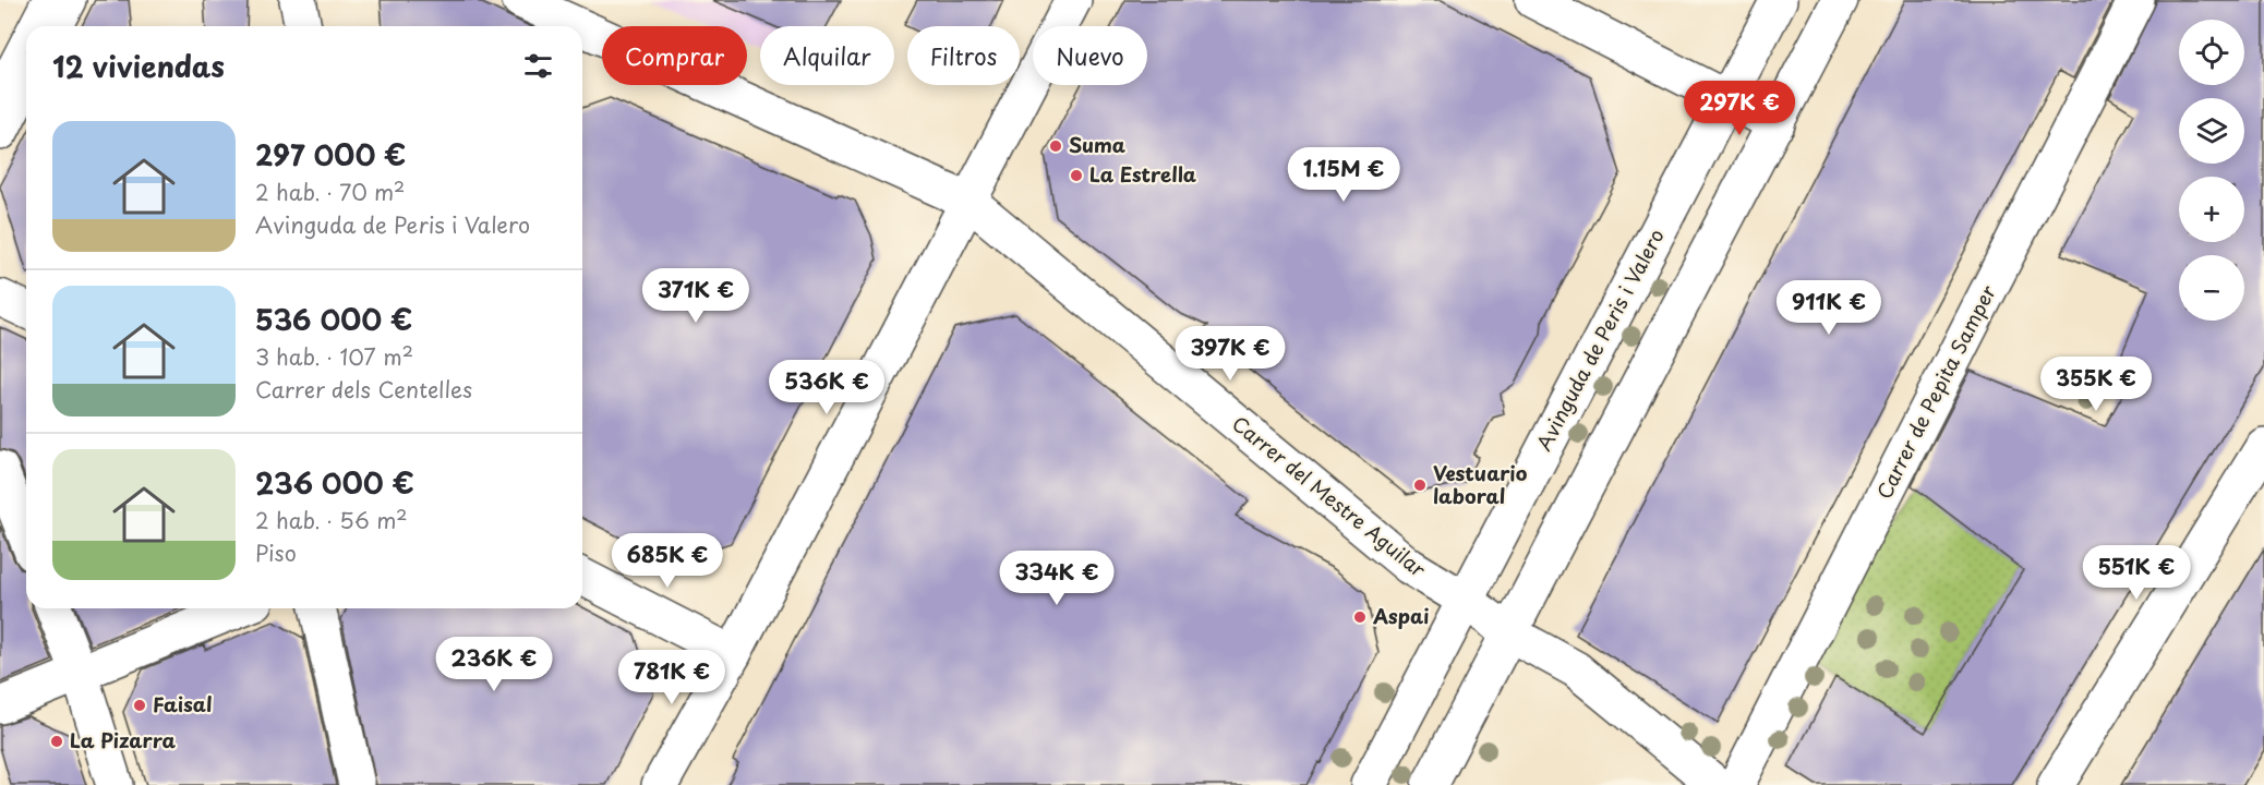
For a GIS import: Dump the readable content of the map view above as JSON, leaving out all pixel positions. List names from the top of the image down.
{
  "streets": {
    "street": ["Avinguda de Peris i Valero", "Carrer de Pepita Samper", "Carrer del Mestre Aguilar"]
  },
  "crossings": [
    ["Avinguda de Peris i Valero", "Carrer del Mestre Aguilar"]
  ],
  "places": [
    "Suma",
    "La Estrella",
    "Vestuario laboral",
    "Aspai",
    "Faisal",
    "La Pizarra"
  ],
  "page": {
    "map_buttons": ["+", "−"],
    "chip": [
      "Comprar",
      "Alquilar",
      "Filtros",
      "Nuevo"
    ],
    "heading": "12 viviendas",
    "price": [
      "297K €",
      "1.15M €",
      "371K €",
      "911K €",
      "397K €",
      "355K €",
      "536K €",
      "685K €",
      "551K €",
      "334K €",
      "236K €",
      "781K €"
    ],
    "list": [
      {
        "name": "297 000 €",
        "note": "2 hab. · 70 m² · Avinguda de Peris i Valero"
      },
      {
        "name": "536 000 €",
        "note": "3 hab. · 107 m² · Carrer dels Centelles"
      },
      {
        "name": "236 000 €",
        "note": "2 hab. · 56 m² · Piso"
      }
    ]
  }
}
